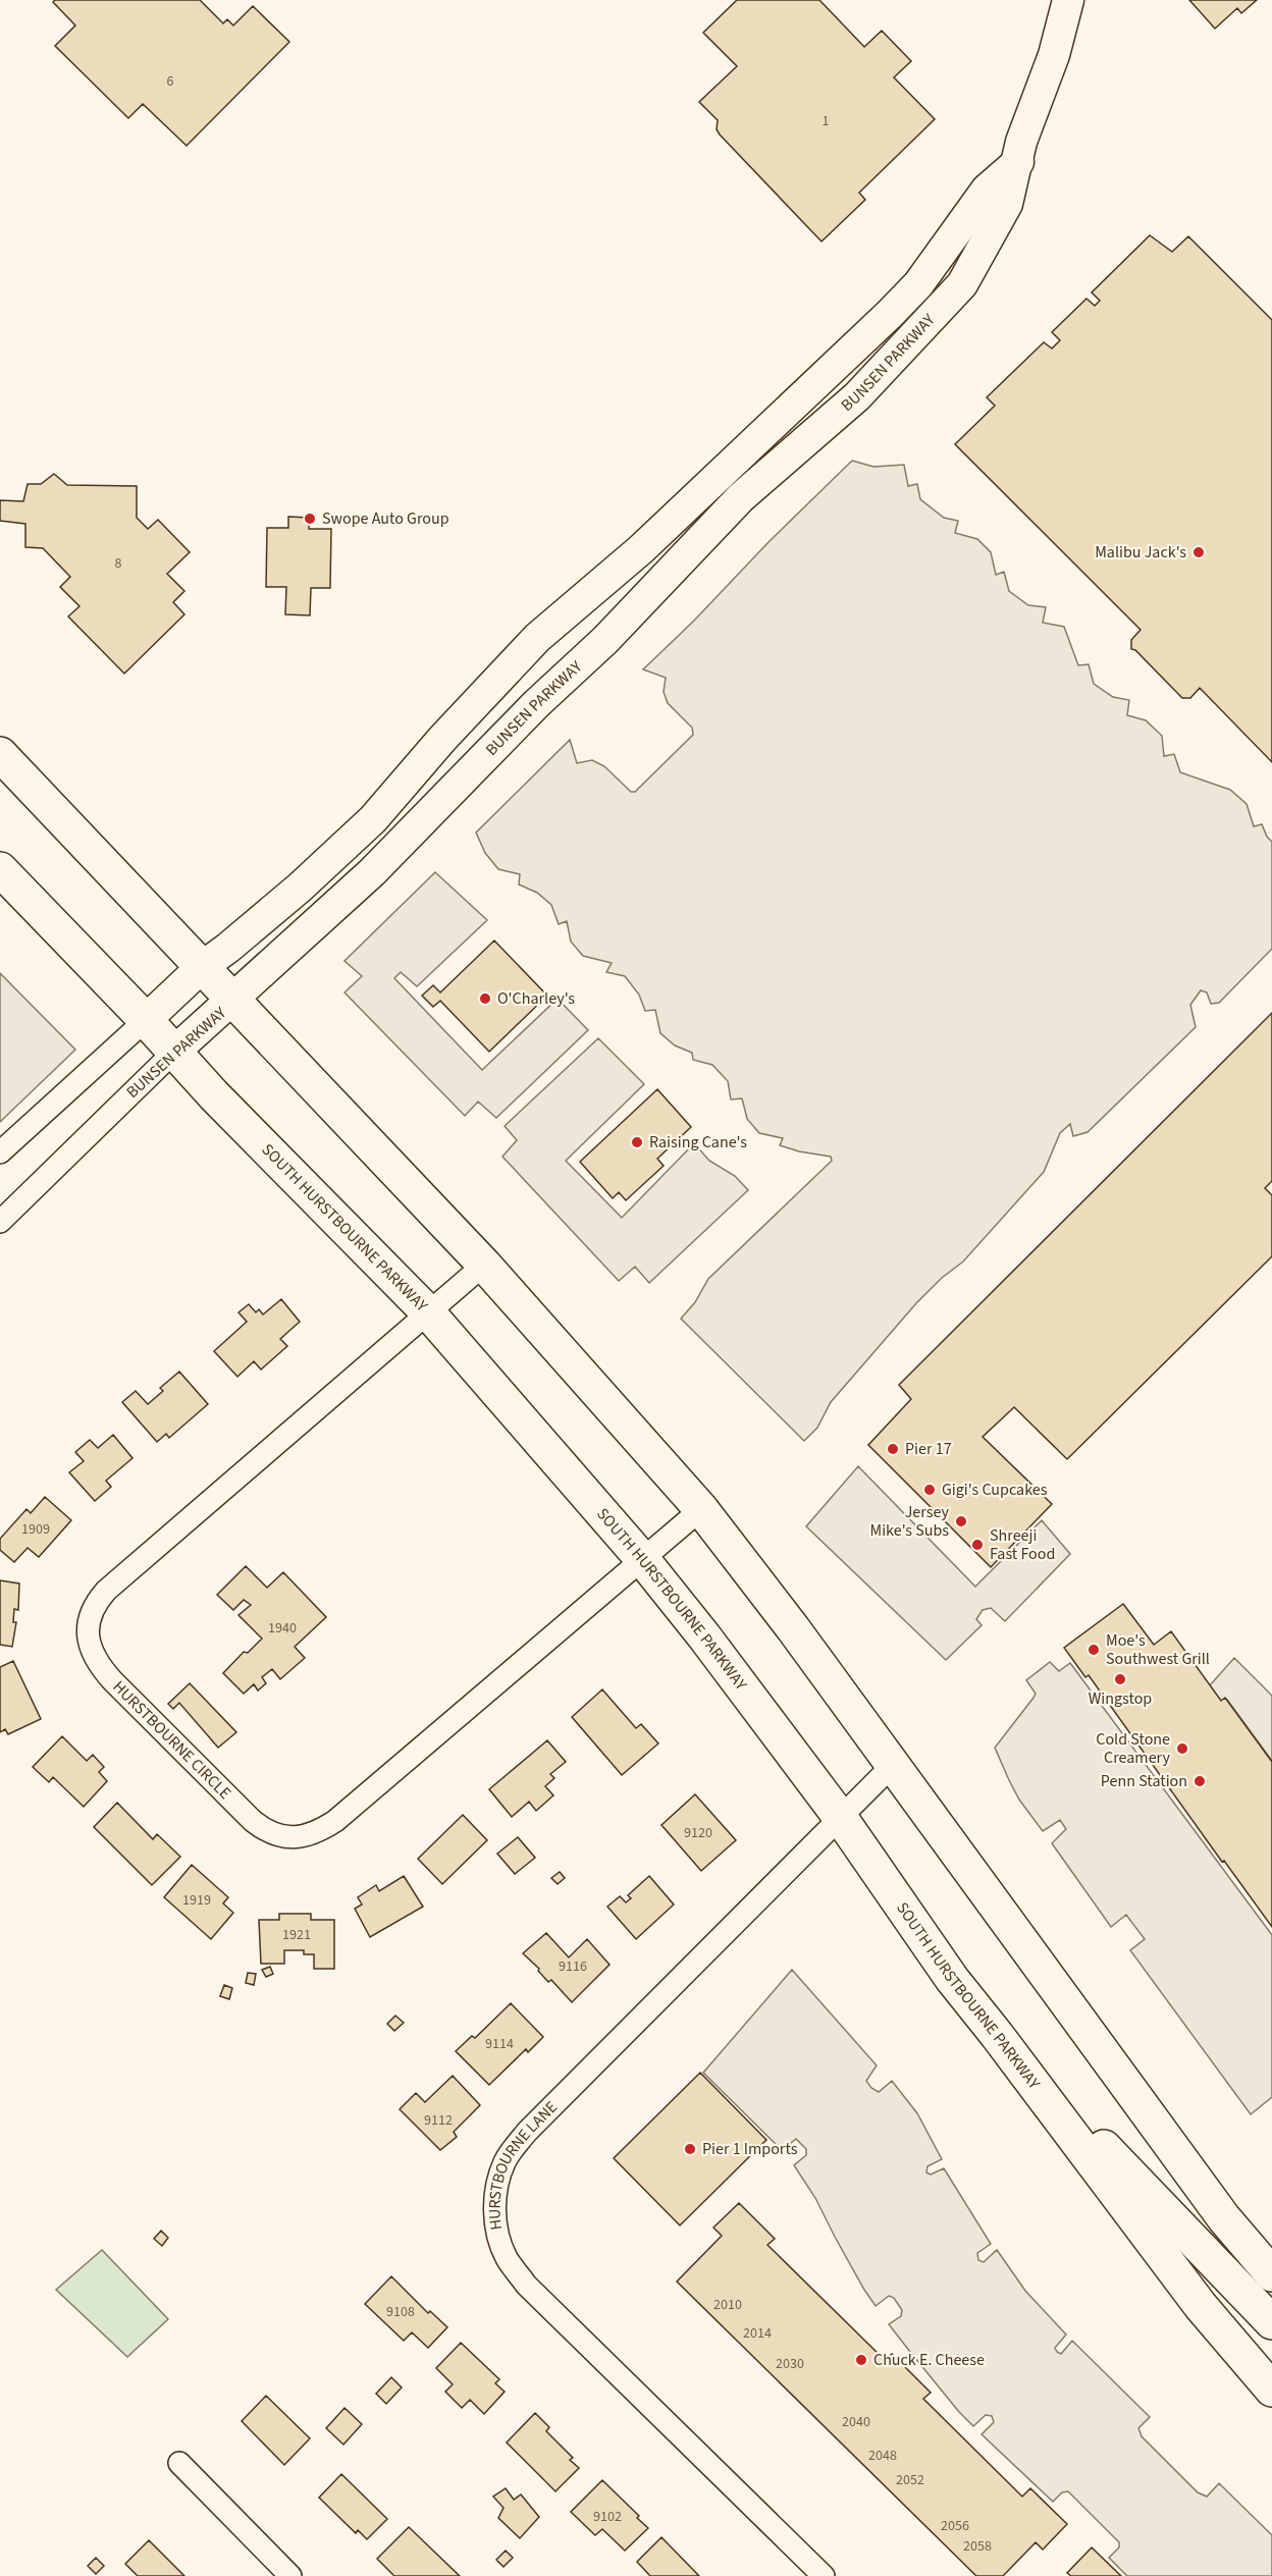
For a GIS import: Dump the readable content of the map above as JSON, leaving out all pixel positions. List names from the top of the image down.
{
  "streets": {
    "main road": ["SOUTH HURSTBOURNE PARKWAY"],
    "street": ["BUNSEN PARKWAY", "HURSTBOURNE CIRCLE", "HURSTBOURNE LANE"]
  },
  "crossings": [
    ["BUNSEN PARKWAY", "SOUTH HURSTBOURNE PARKWAY"],
    ["SOUTH HURSTBOURNE PARKWAY", "HURSTBOURNE CIRCLE"],
    ["SOUTH HURSTBOURNE PARKWAY", "HURSTBOURNE LANE"]
  ],
  "places": [
    "Swope Auto Group",
    "Malibu Jack's",
    "O'Charley's",
    "Raising Cane's",
    "Pier 17",
    "Gigi's Cupcakes",
    "Jersey Mike's Subs",
    "Shreeji Fast Food",
    "Moe's Southwest Grill",
    "Wingstop",
    "Cold Stone Creamery",
    "Penn Station",
    "Pier 1 Imports",
    "Chuck E. Cheese"
  ],
  "house_numbers": [
    "6",
    "1",
    "8",
    "1909",
    "1940",
    "9120",
    "1919",
    "1921",
    "9116",
    "9114",
    "9112",
    "2010",
    "9108",
    "2014",
    "2030",
    "2040",
    "2048",
    "2052",
    "9102",
    "2056",
    "2058"
  ]
}
